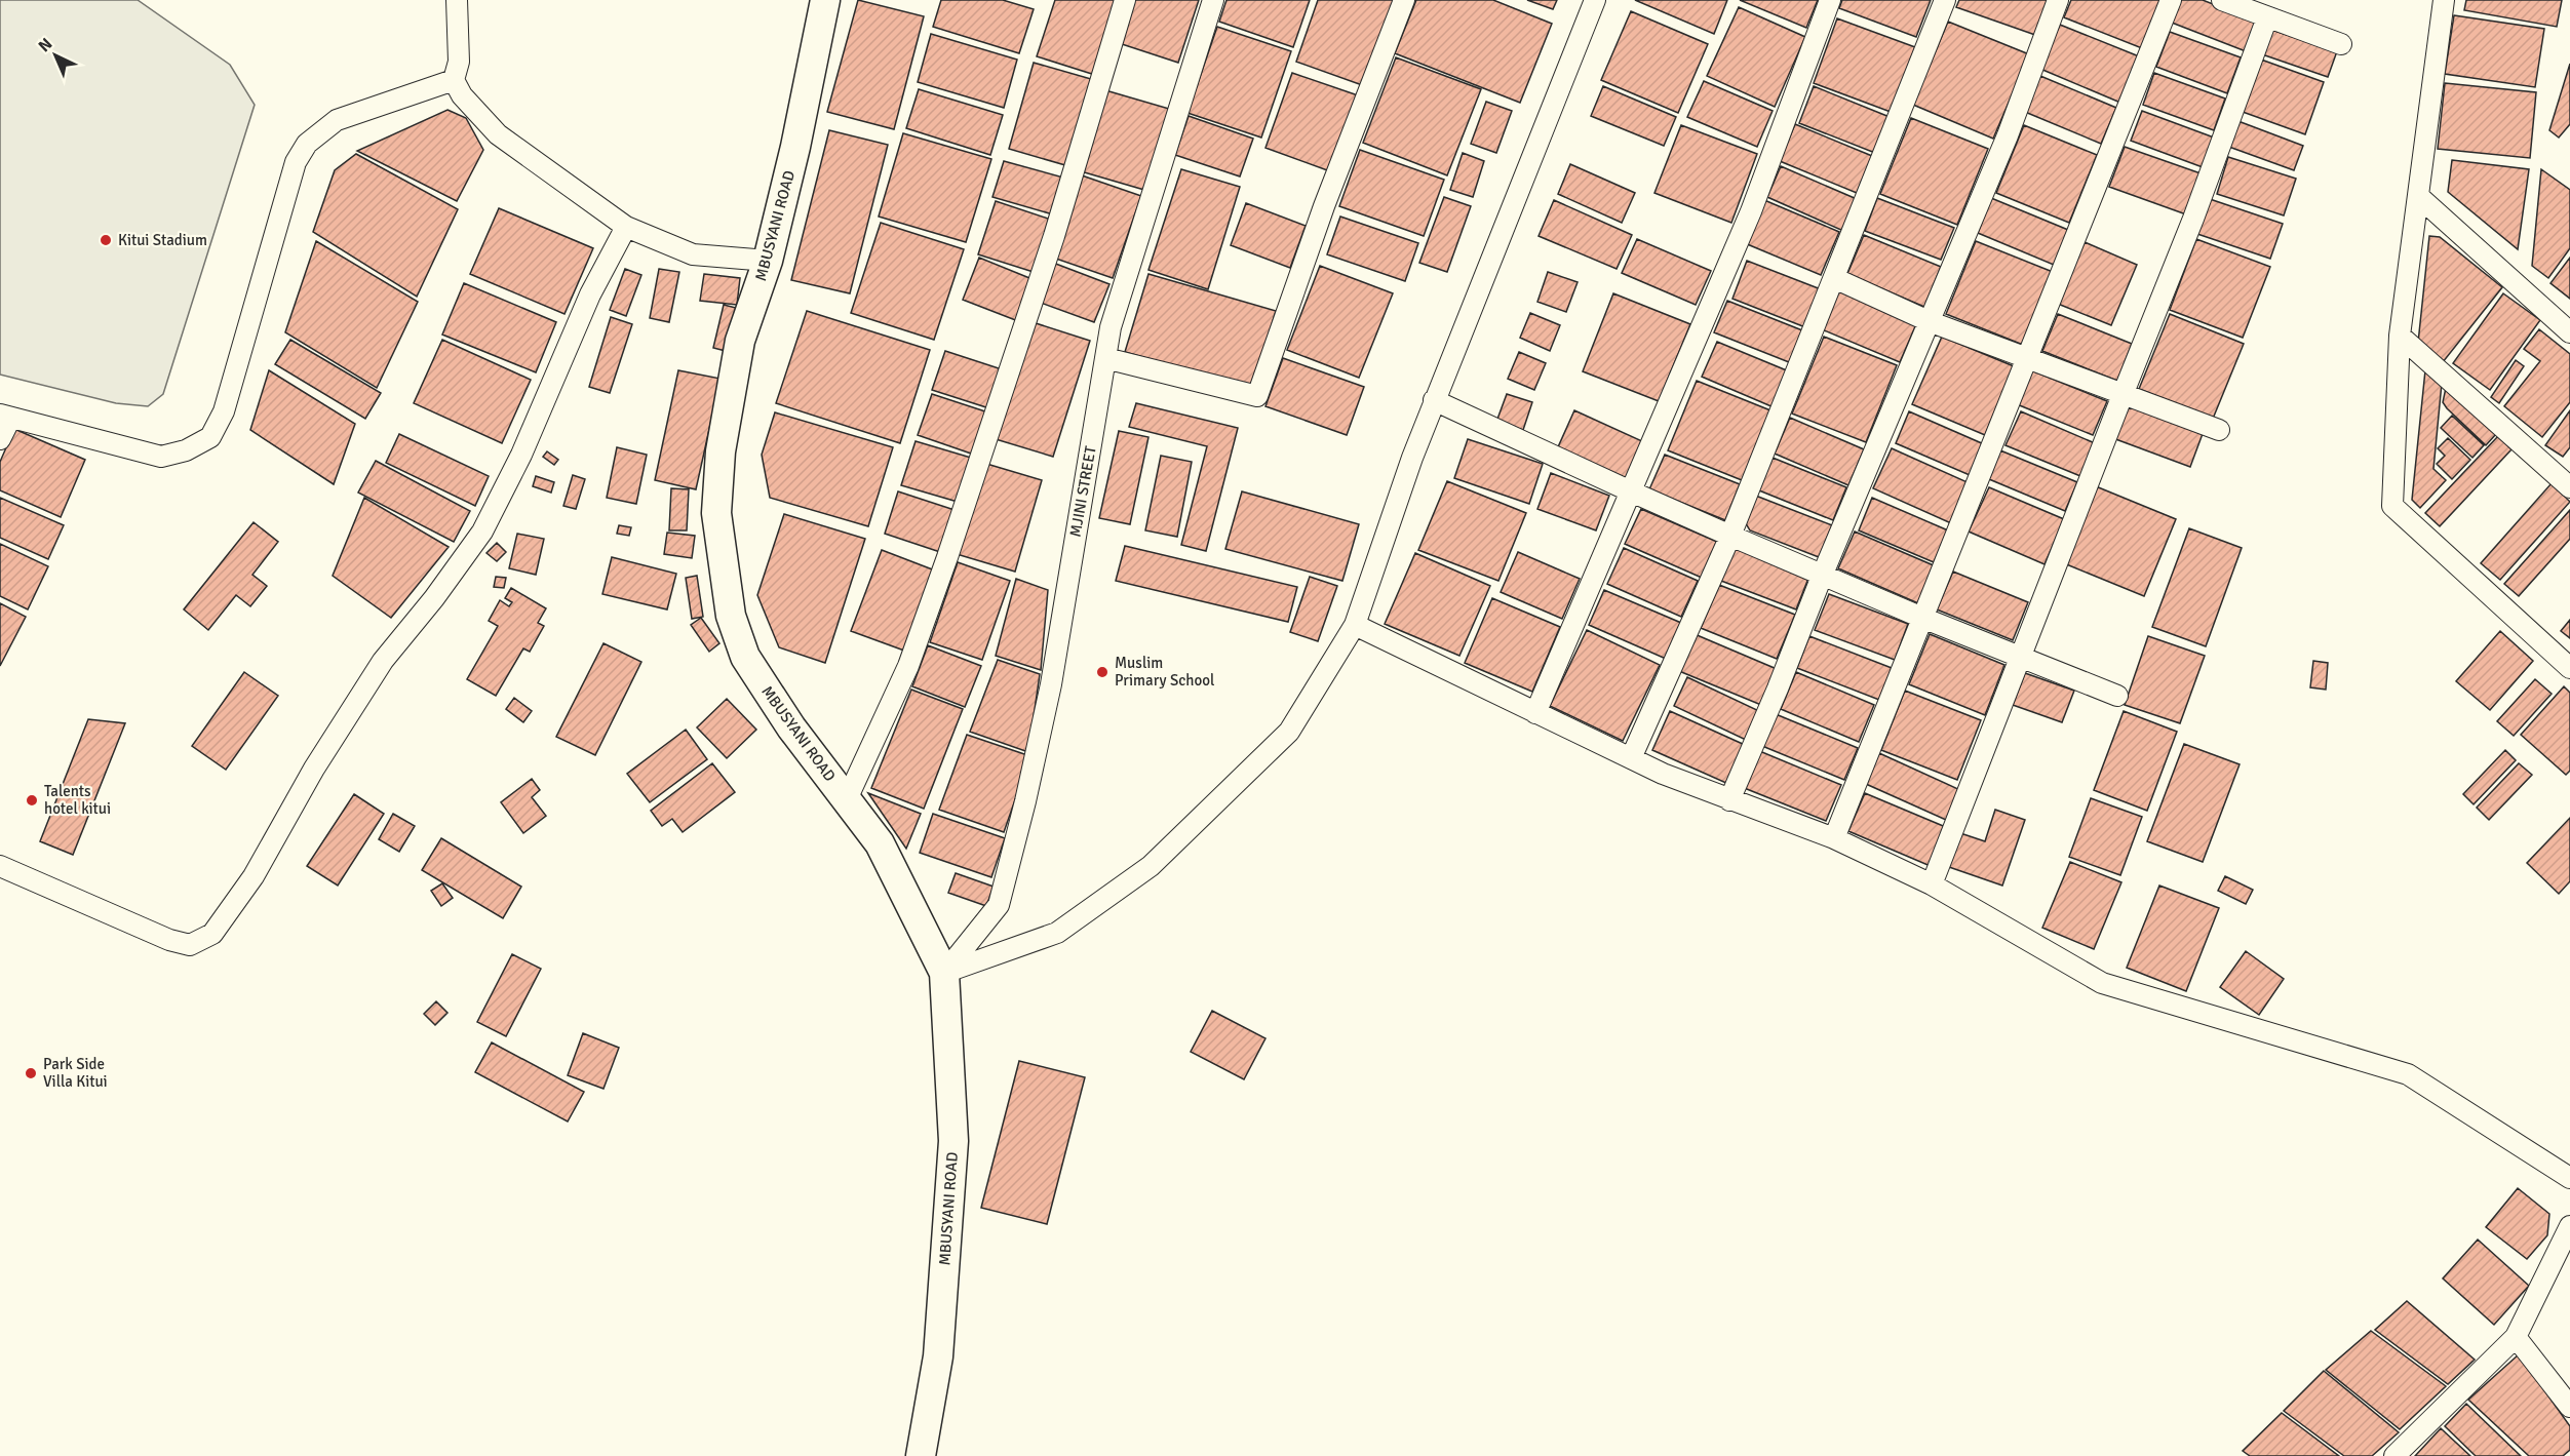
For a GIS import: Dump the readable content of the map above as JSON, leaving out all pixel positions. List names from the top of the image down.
{
  "streets": {
    "street": ["MBUSYANI ROAD", "MJINI STREET"]
  },
  "crossings": [
    ["MBUSYANI ROAD", "MJINI STREET"]
  ],
  "places": [
    "Kitui Stadium",
    "Muslim Primary School",
    "Talents hotel kitui",
    "Park Side Villa Kitui"
  ],
  "north": "top left"
}
